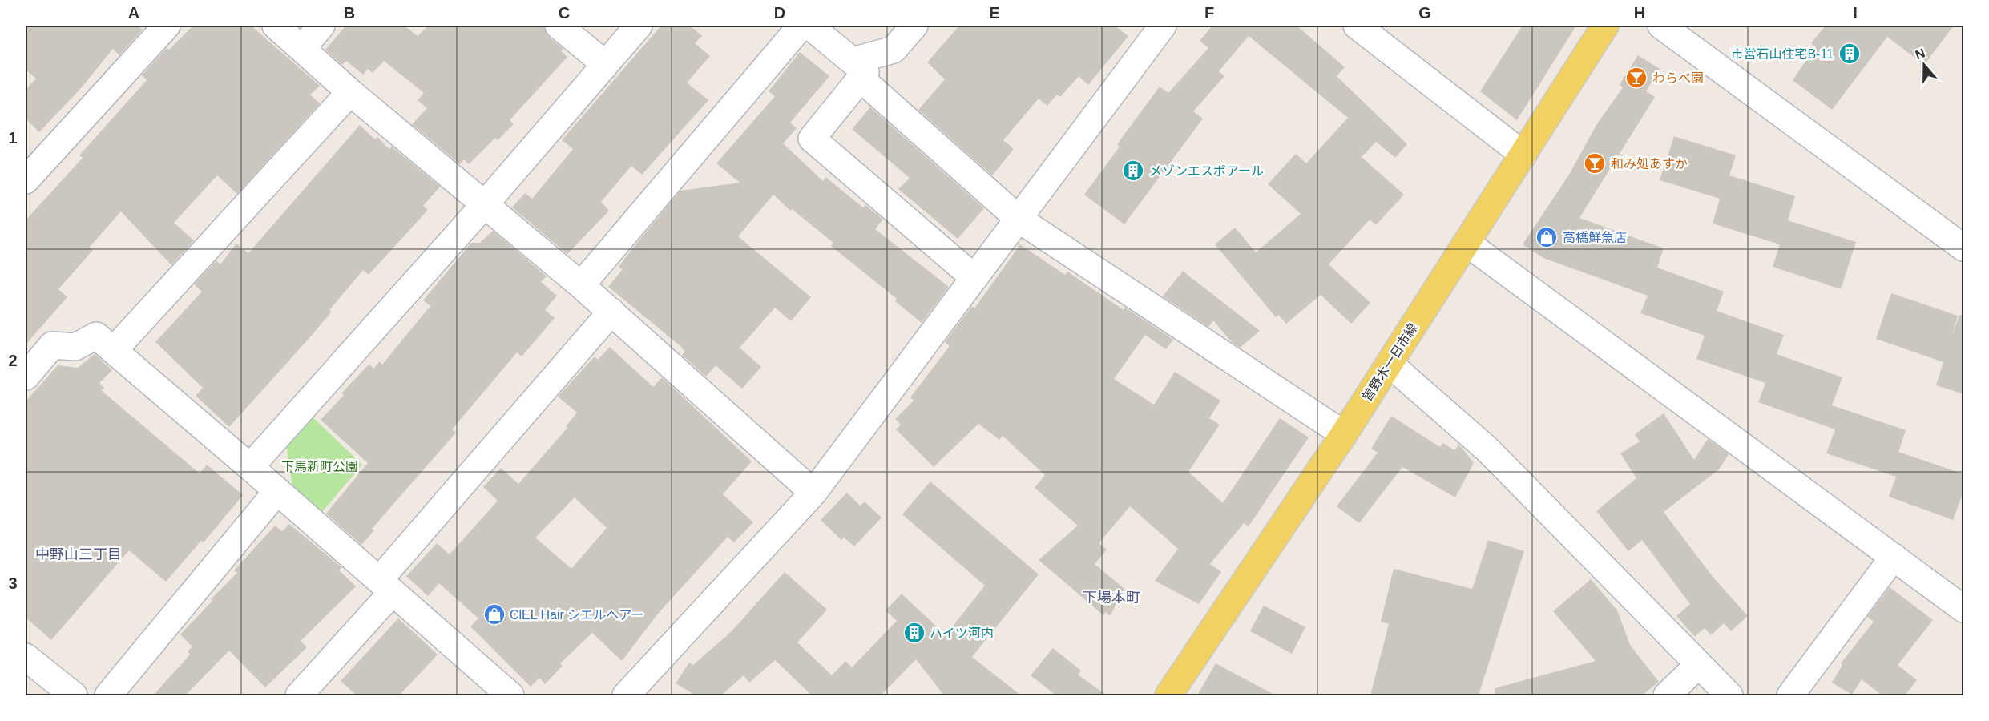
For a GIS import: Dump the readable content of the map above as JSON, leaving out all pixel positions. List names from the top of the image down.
{
  "streets": {
    "main road": ["曽野木一日市線"]
  },
  "districts": ["中野山三丁目", "下場本町"],
  "parks": ["下馬新町公園"],
  "places": {
    "building": ["市営石山住宅B-11", "メゾンエスポアール", "ハイツ河内"],
    "bar": ["わらべ園", "和み処あすか"],
    "shop": ["高橋鮮魚店", "ClEL Hair シエルヘアー"]
  },
  "north": "top",
  "grid": {
    "columns": [
      "A",
      "B",
      "C",
      "D",
      "E",
      "F",
      "G",
      "H",
      "I"
    ],
    "rows": ["1", "2", "3"]
  }
}
